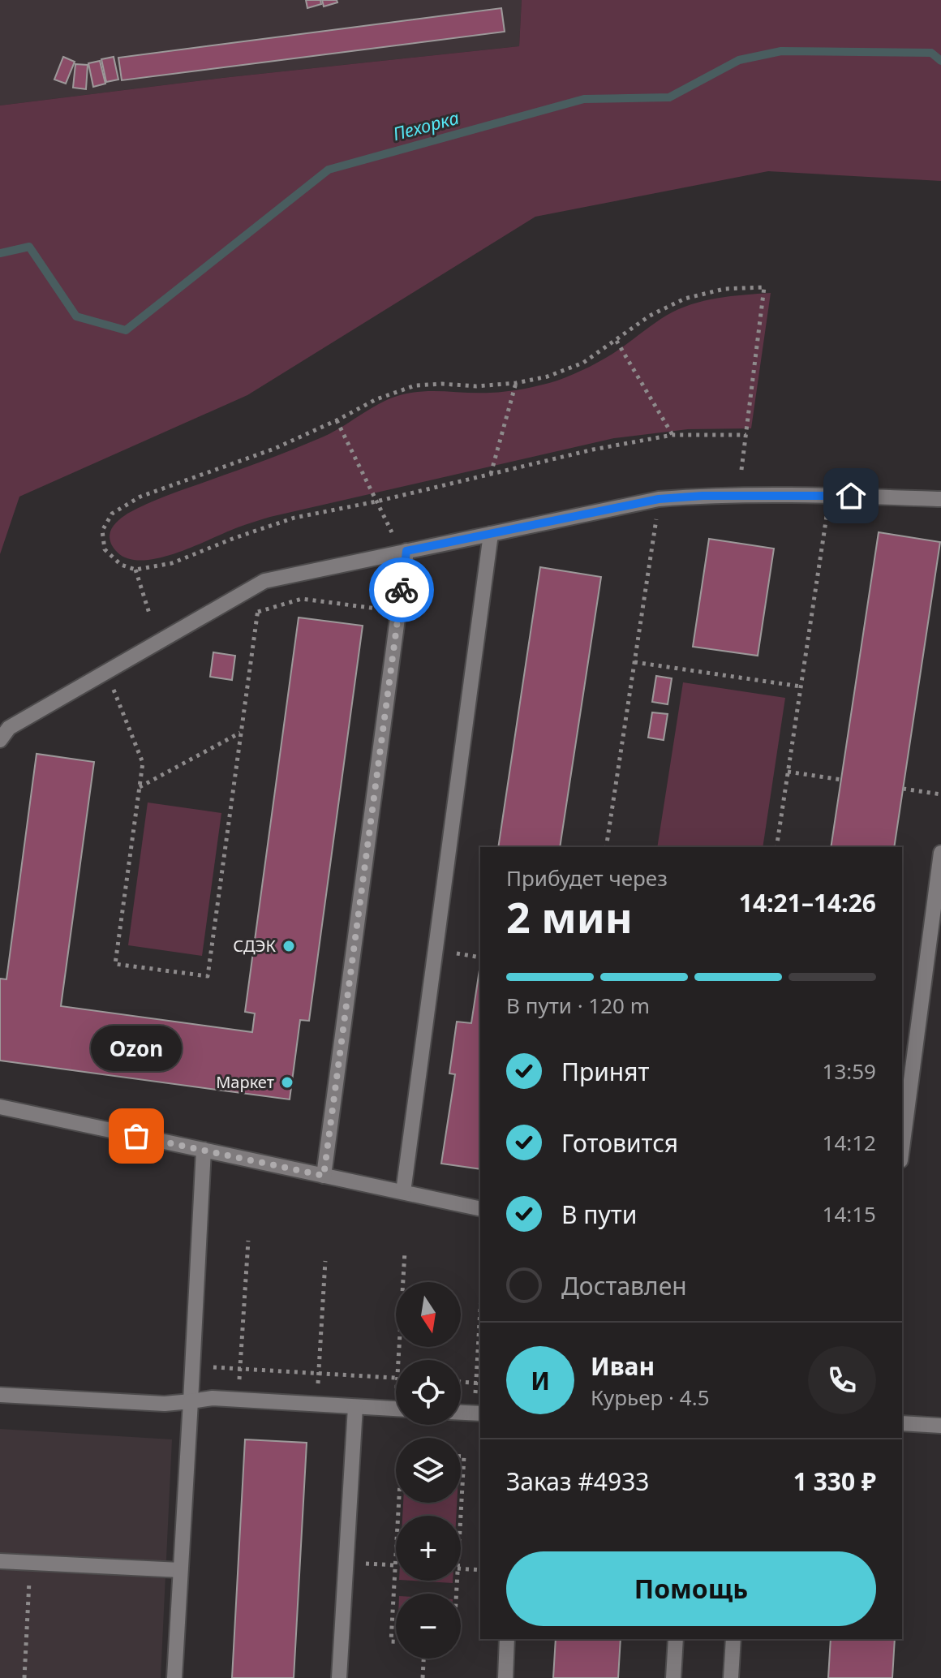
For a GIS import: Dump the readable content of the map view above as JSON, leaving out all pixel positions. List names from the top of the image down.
{
  "water": ["Пехорка"],
  "places": ["СДЭК", "Маркет", "Ozon"],
  "north": "bottom",
  "page": {
    "heading": ["2 мин", "Прибудет через", "14:21–14:26"],
    "panel": [
      "Иван",
      "Курьер · 4.5",
      "Заказ #4933",
      "1 330 ₽"
    ],
    "bar": "В пути · 120 m",
    "bubble": "Ozon",
    "list": [
      ["Принят", "13:59"],
      ["Готовится", "14:12"],
      ["В пути", "14:15"],
      "Доставлен"
    ],
    "map_buttons": ["+", "−"],
    "round": "И",
    "buttons": "Помощь"
  }
}
